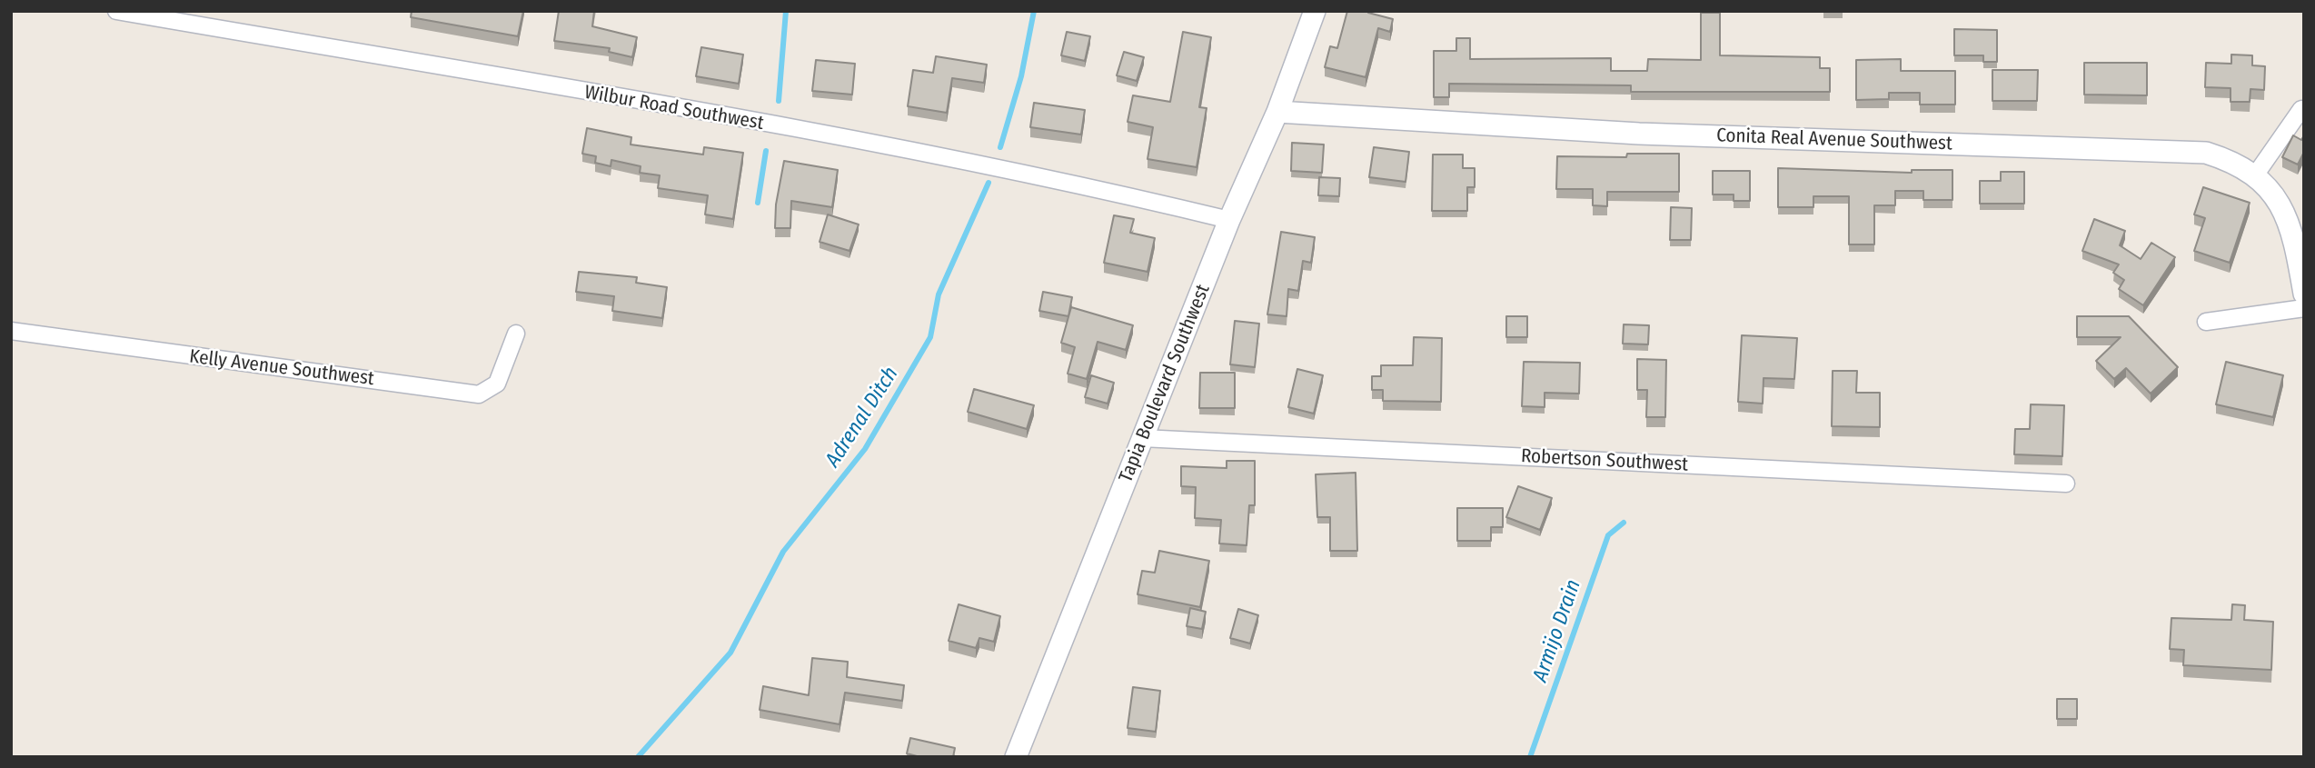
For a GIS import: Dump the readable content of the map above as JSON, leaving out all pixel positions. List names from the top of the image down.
{
  "streets": {
    "street": [
      "Wilbur Road Southwest",
      "Conita Real Avenue Southwest",
      "Kelly Avenue Southwest",
      "Tapia Boulevard Southwest",
      "Robertson Southwest"
    ]
  },
  "crossings": [
    ["Wilbur Road Southwest", "Tapia Boulevard Southwest"],
    ["Conita Real Avenue Southwest", "Tapia Boulevard Southwest"],
    ["Tapia Boulevard Southwest", "Robertson Southwest"]
  ],
  "water": ["Adrenal Ditch", "Armijo Drain"]
}
